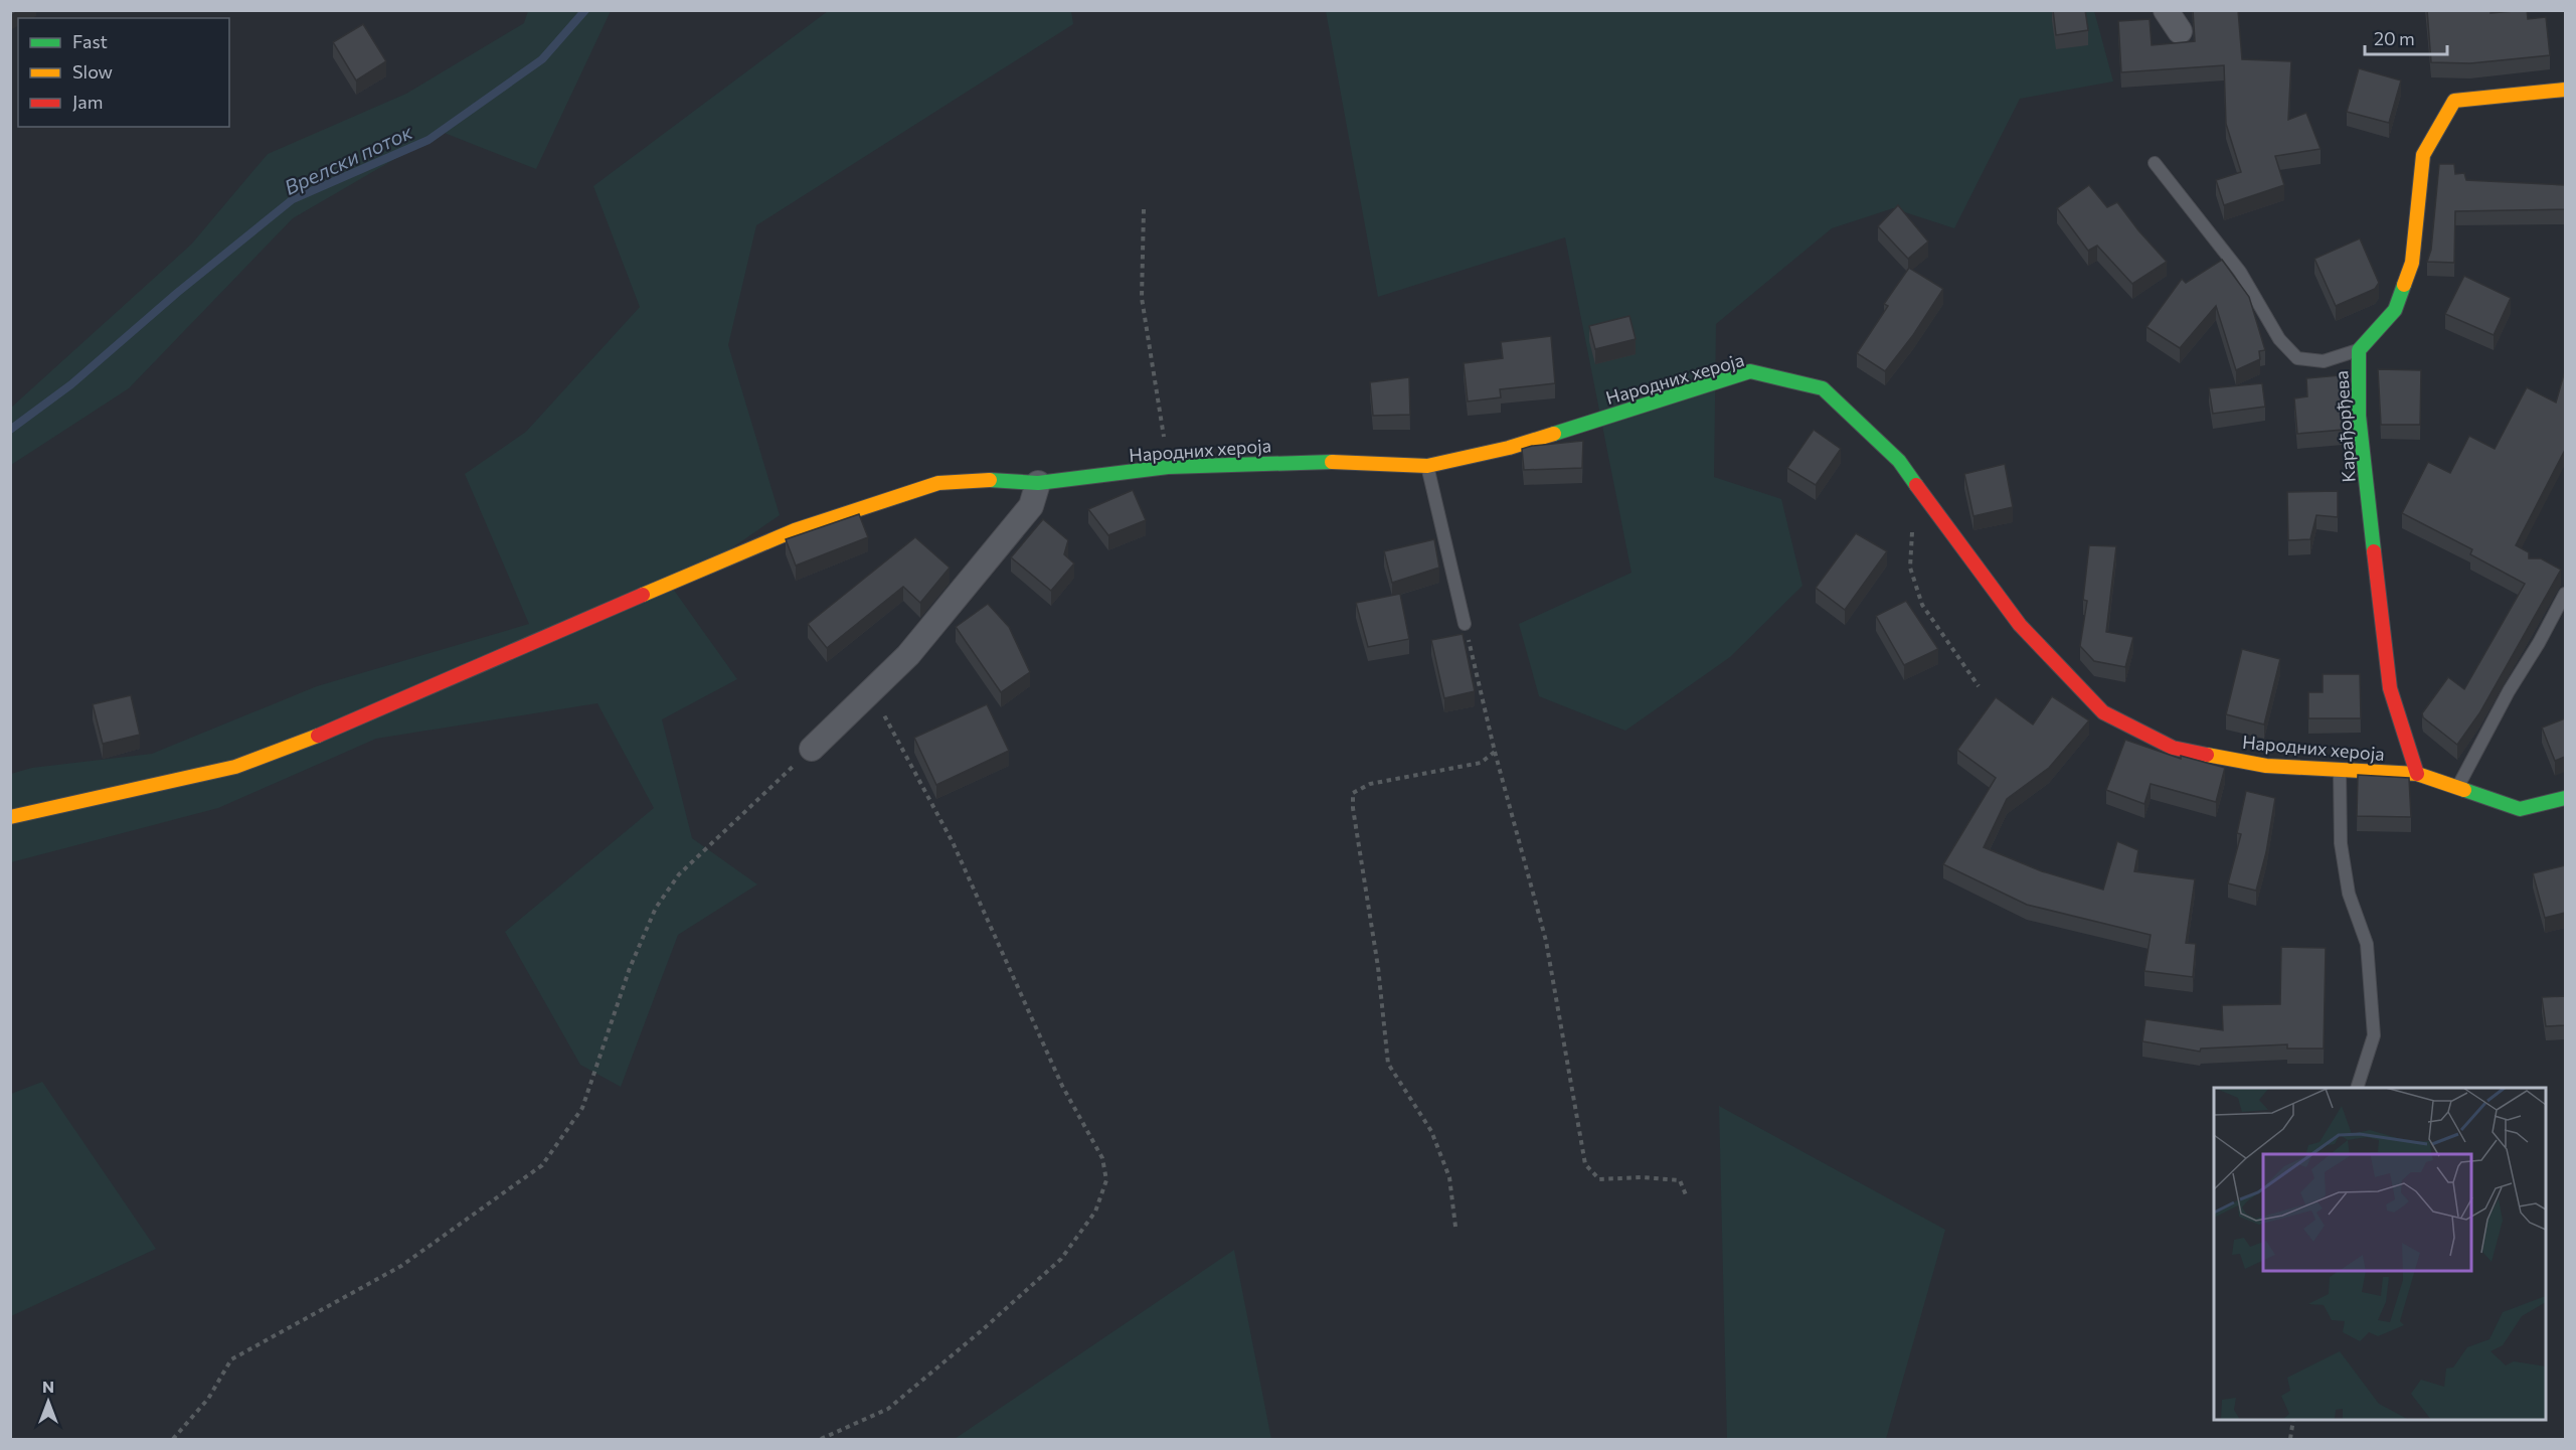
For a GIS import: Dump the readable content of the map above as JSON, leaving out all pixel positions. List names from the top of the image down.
{
  "streets": {
    "street": ["Народних хероја", "Карађорђева"]
  },
  "crossings": [
    ["Народних хероја", "Карађорђева"]
  ],
  "water": ["Врелски поток"],
  "legend": ["Fast", "Slow", "Jam"],
  "scale_bar": "20 m",
  "north": "top"
}
